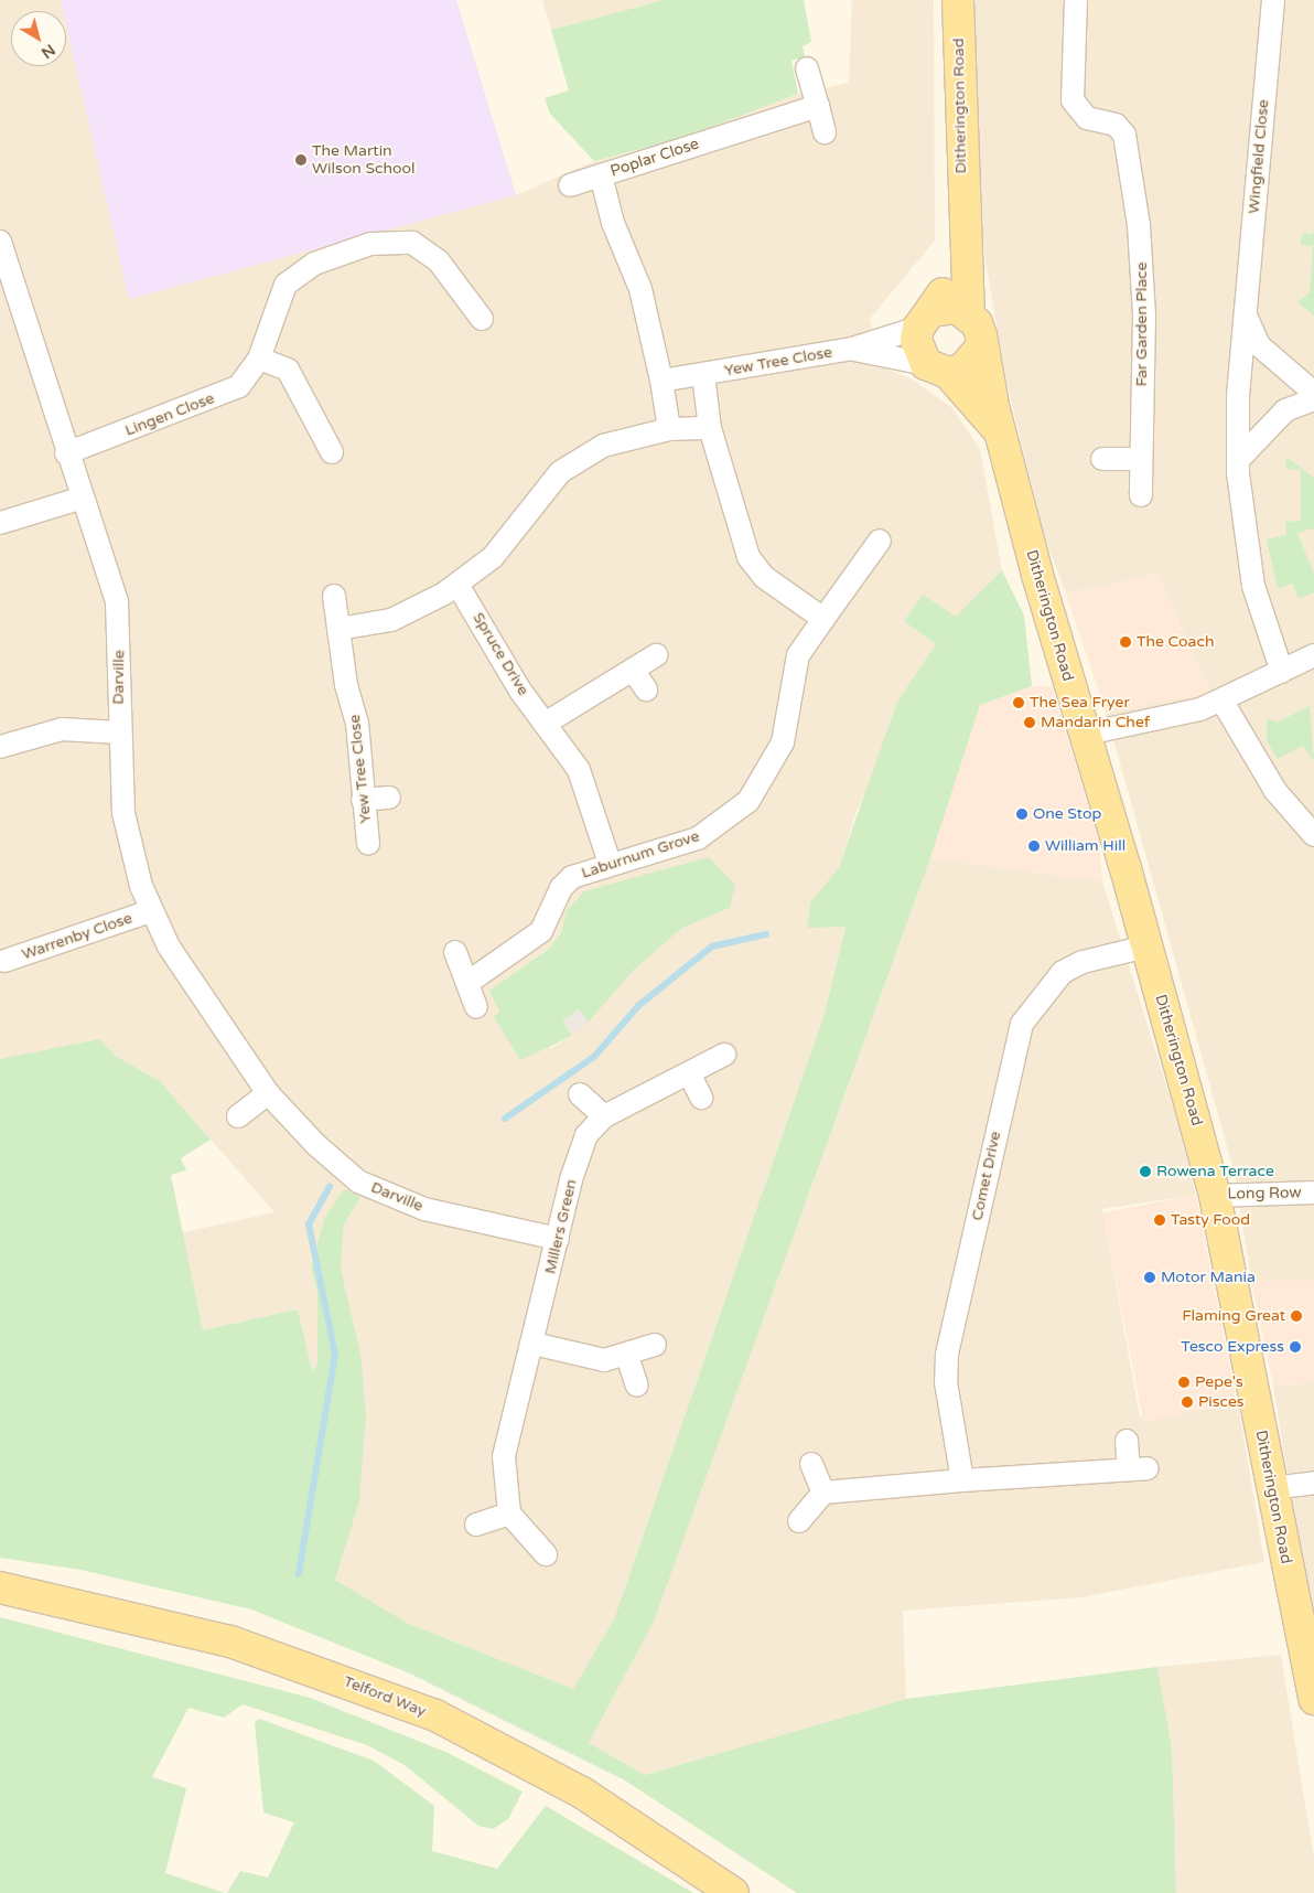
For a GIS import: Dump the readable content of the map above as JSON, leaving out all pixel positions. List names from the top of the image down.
{
  "streets": {
    "main road": ["Ditherington Road", "Telford Way"],
    "street": [
      "Wingfield Close",
      "Poplar Close",
      "Far Garden Place",
      "Yew Tree Close",
      "Lingen Close",
      "Spruce Drive",
      "Darville",
      "Laburnum Grove",
      "Warrenby Close",
      "Comet Drive",
      "Long Row",
      "Millers Green"
    ]
  },
  "crossings": [
    ["Ditherington Road", "Yew Tree Close"],
    ["Ditherington Road", "Comet Drive"],
    ["Ditherington Road", "Long Row"],
    ["Poplar Close", "Yew Tree Close"],
    ["Lingen Close", "Darville"],
    ["Spruce Drive", "Laburnum Grove"],
    ["Darville", "Warrenby Close"],
    ["Darville", "Millers Green"]
  ],
  "places": [
    "The Martin Wilson School",
    "The Coach",
    "The Sea Fryer",
    "Mandarin Chef",
    "One Stop",
    "William Hill",
    "Rowena Terrace",
    "Tasty Food",
    "Motor Mania",
    "Flaming Great",
    "Tesco Express",
    "Pepe's",
    "Pisces"
  ],
  "north": "bottom right"
}
